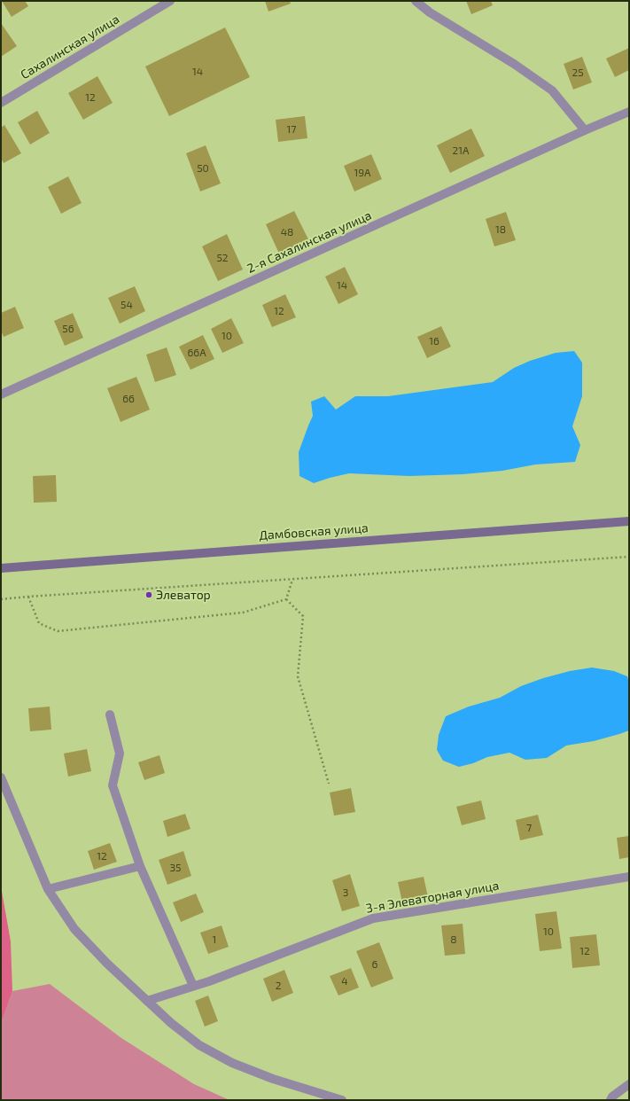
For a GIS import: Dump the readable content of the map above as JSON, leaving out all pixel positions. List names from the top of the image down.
{
  "streets": {
    "main road": ["Дамбовская улица"],
    "street": ["Сахалинская улица", "2-я Сахалинская улица", "3-я Элеваторная улица"]
  },
  "places": ["Элеватор"],
  "house_numbers": [
    "14",
    "25",
    "12",
    "17",
    "21А",
    "50",
    "19А",
    "18",
    "48",
    "52",
    "14",
    "54",
    "12",
    "56",
    "10",
    "16",
    "66А",
    "66",
    "7",
    "12",
    "35",
    "3",
    "10",
    "1",
    "8",
    "12",
    "6",
    "4",
    "2"
  ]
}
